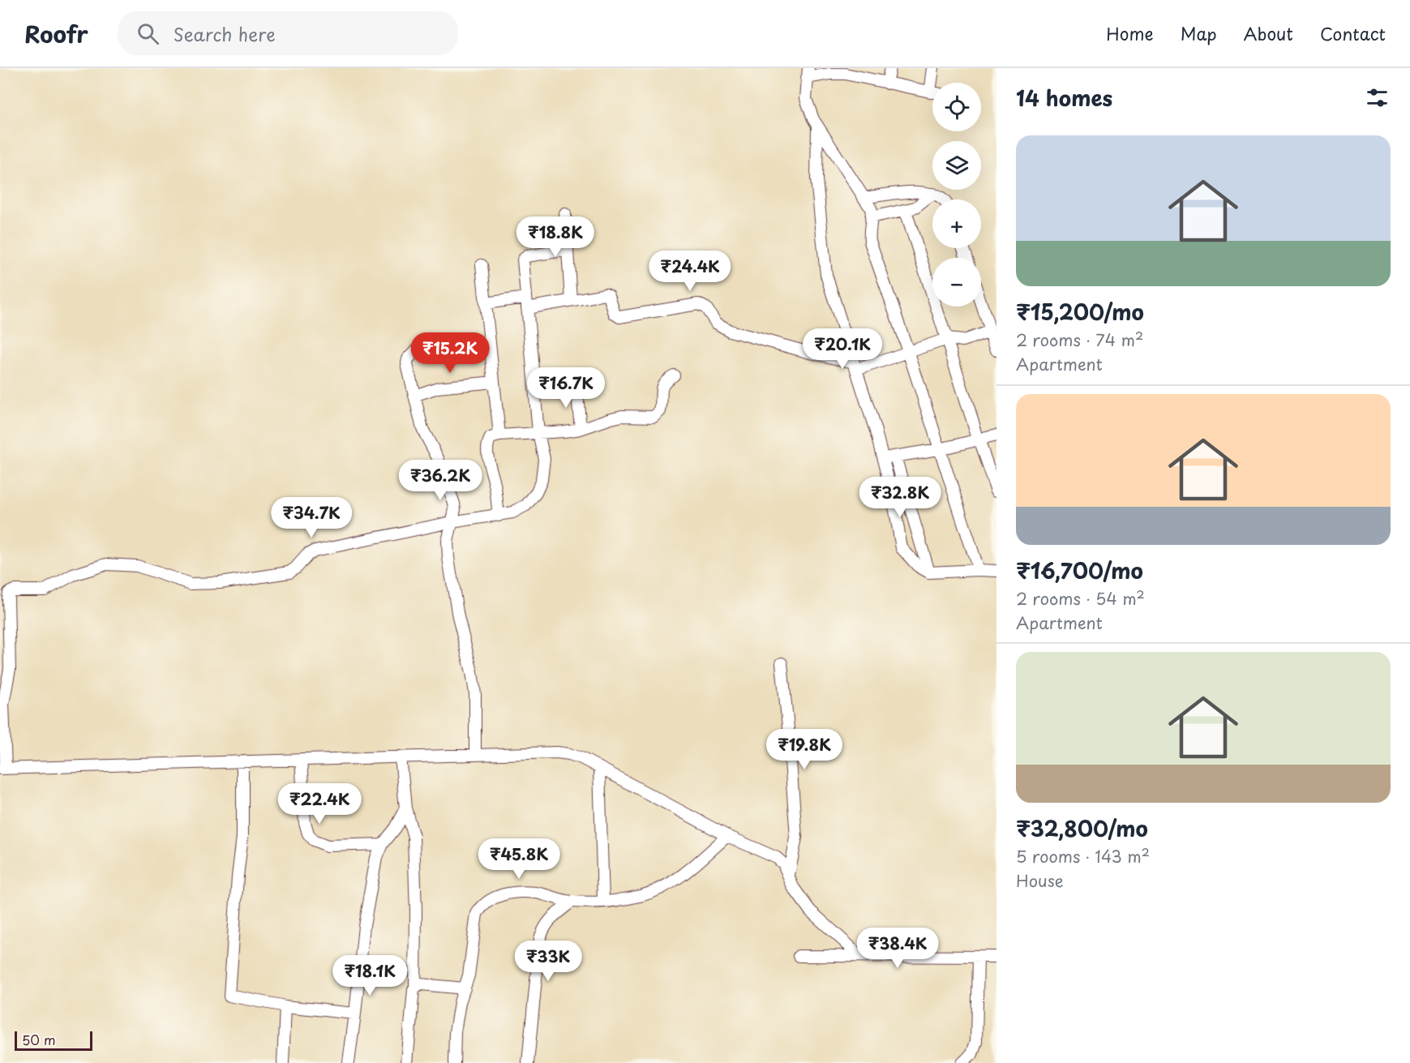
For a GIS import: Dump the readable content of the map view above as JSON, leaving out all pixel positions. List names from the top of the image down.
{
  "scale_bar": "50 m",
  "page": {
    "header": "Roofr",
    "search": "Search here",
    "nav": [
      "Home",
      "Map",
      "About",
      "Contact"
    ],
    "heading": "14 homes",
    "map_buttons": ["+", "−"],
    "list": [
      {
        "name": "₹15,200/mo",
        "note": "2 rooms · 74 m² · Apartment"
      },
      {
        "name": "₹16,700/mo",
        "note": "2 rooms · 54 m² · Apartment"
      },
      {
        "name": "₹32,800/mo",
        "note": "5 rooms · 143 m² · House"
      }
    ],
    "price": [
      "₹18.8K",
      "₹24.4K",
      "₹20.1K",
      "₹15.2K",
      "₹16.7K",
      "₹36.2K",
      "₹32.8K",
      "₹34.7K",
      "₹19.8K",
      "₹22.4K",
      "₹45.8K",
      "₹38.4K",
      "₹33K",
      "₹18.1K"
    ],
    "scale": "50 m"
  }
}
